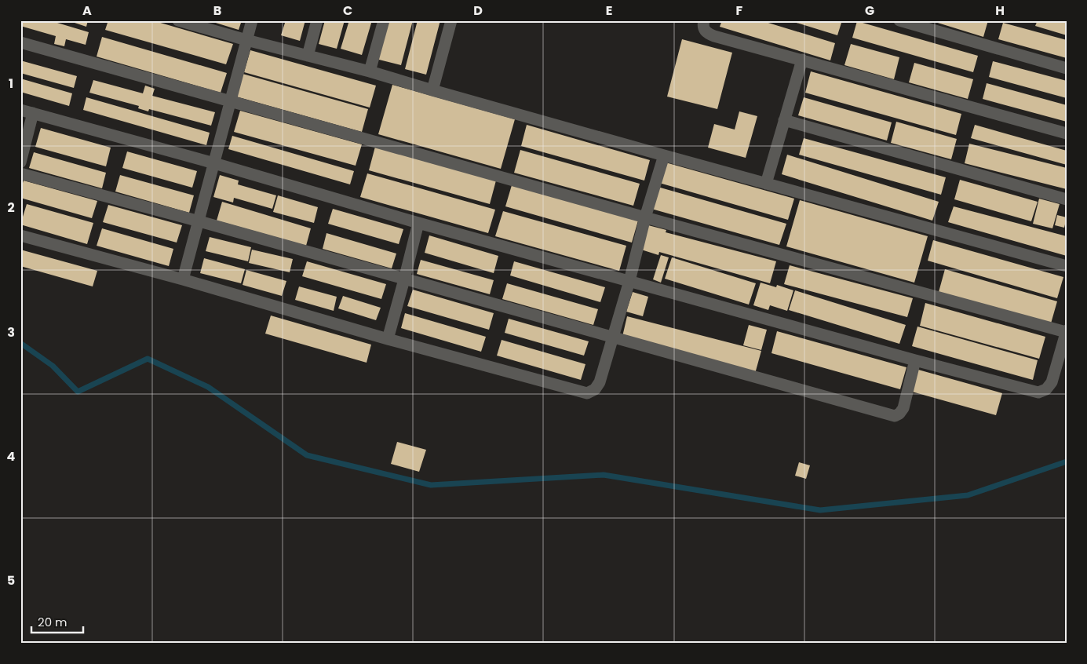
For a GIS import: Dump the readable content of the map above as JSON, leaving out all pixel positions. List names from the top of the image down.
{
  "scale_bar": "20 m",
  "grid": {
    "columns": [
      "A",
      "B",
      "C",
      "D",
      "E",
      "F",
      "G",
      "H"
    ],
    "rows": [
      "1",
      "2",
      "3",
      "4",
      "5"
    ]
  }
}
